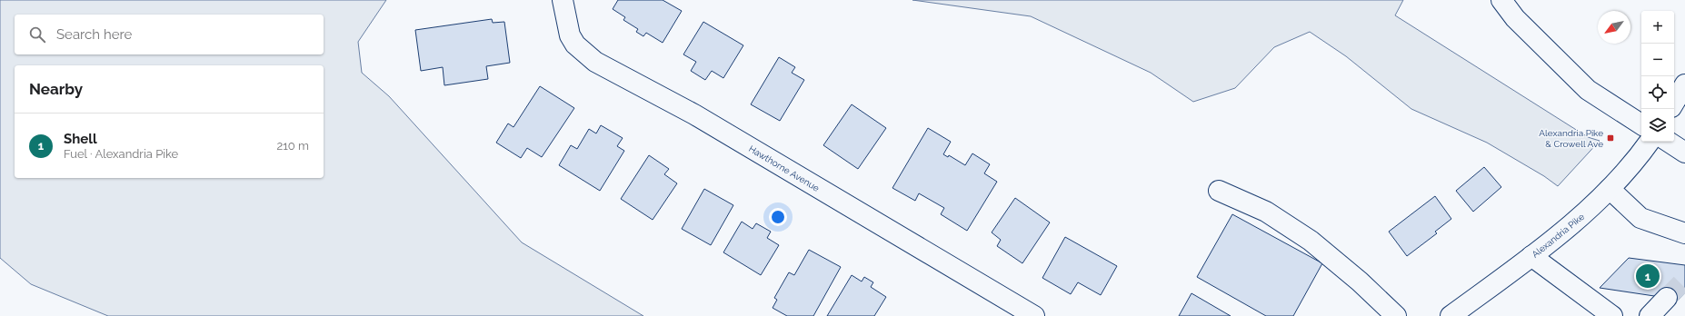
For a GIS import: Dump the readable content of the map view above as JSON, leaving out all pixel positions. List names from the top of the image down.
{
  "streets": {
    "street": ["Hawthorne Avenue", "Alexandria Pike"]
  },
  "places": {
    "transit": ["Alexandria Pike & Crowell Ave"]
  },
  "north": "bottom left",
  "page": {
    "map_buttons": ["+", "−"],
    "search": "Search here",
    "heading": "Nearby",
    "list": [
      {
        "mark": "1",
        "name": "Shell",
        "note": "Fuel · Alexandria Pike",
        "value": "210 m"
      }
    ],
    "pins": "1"
  }
}
